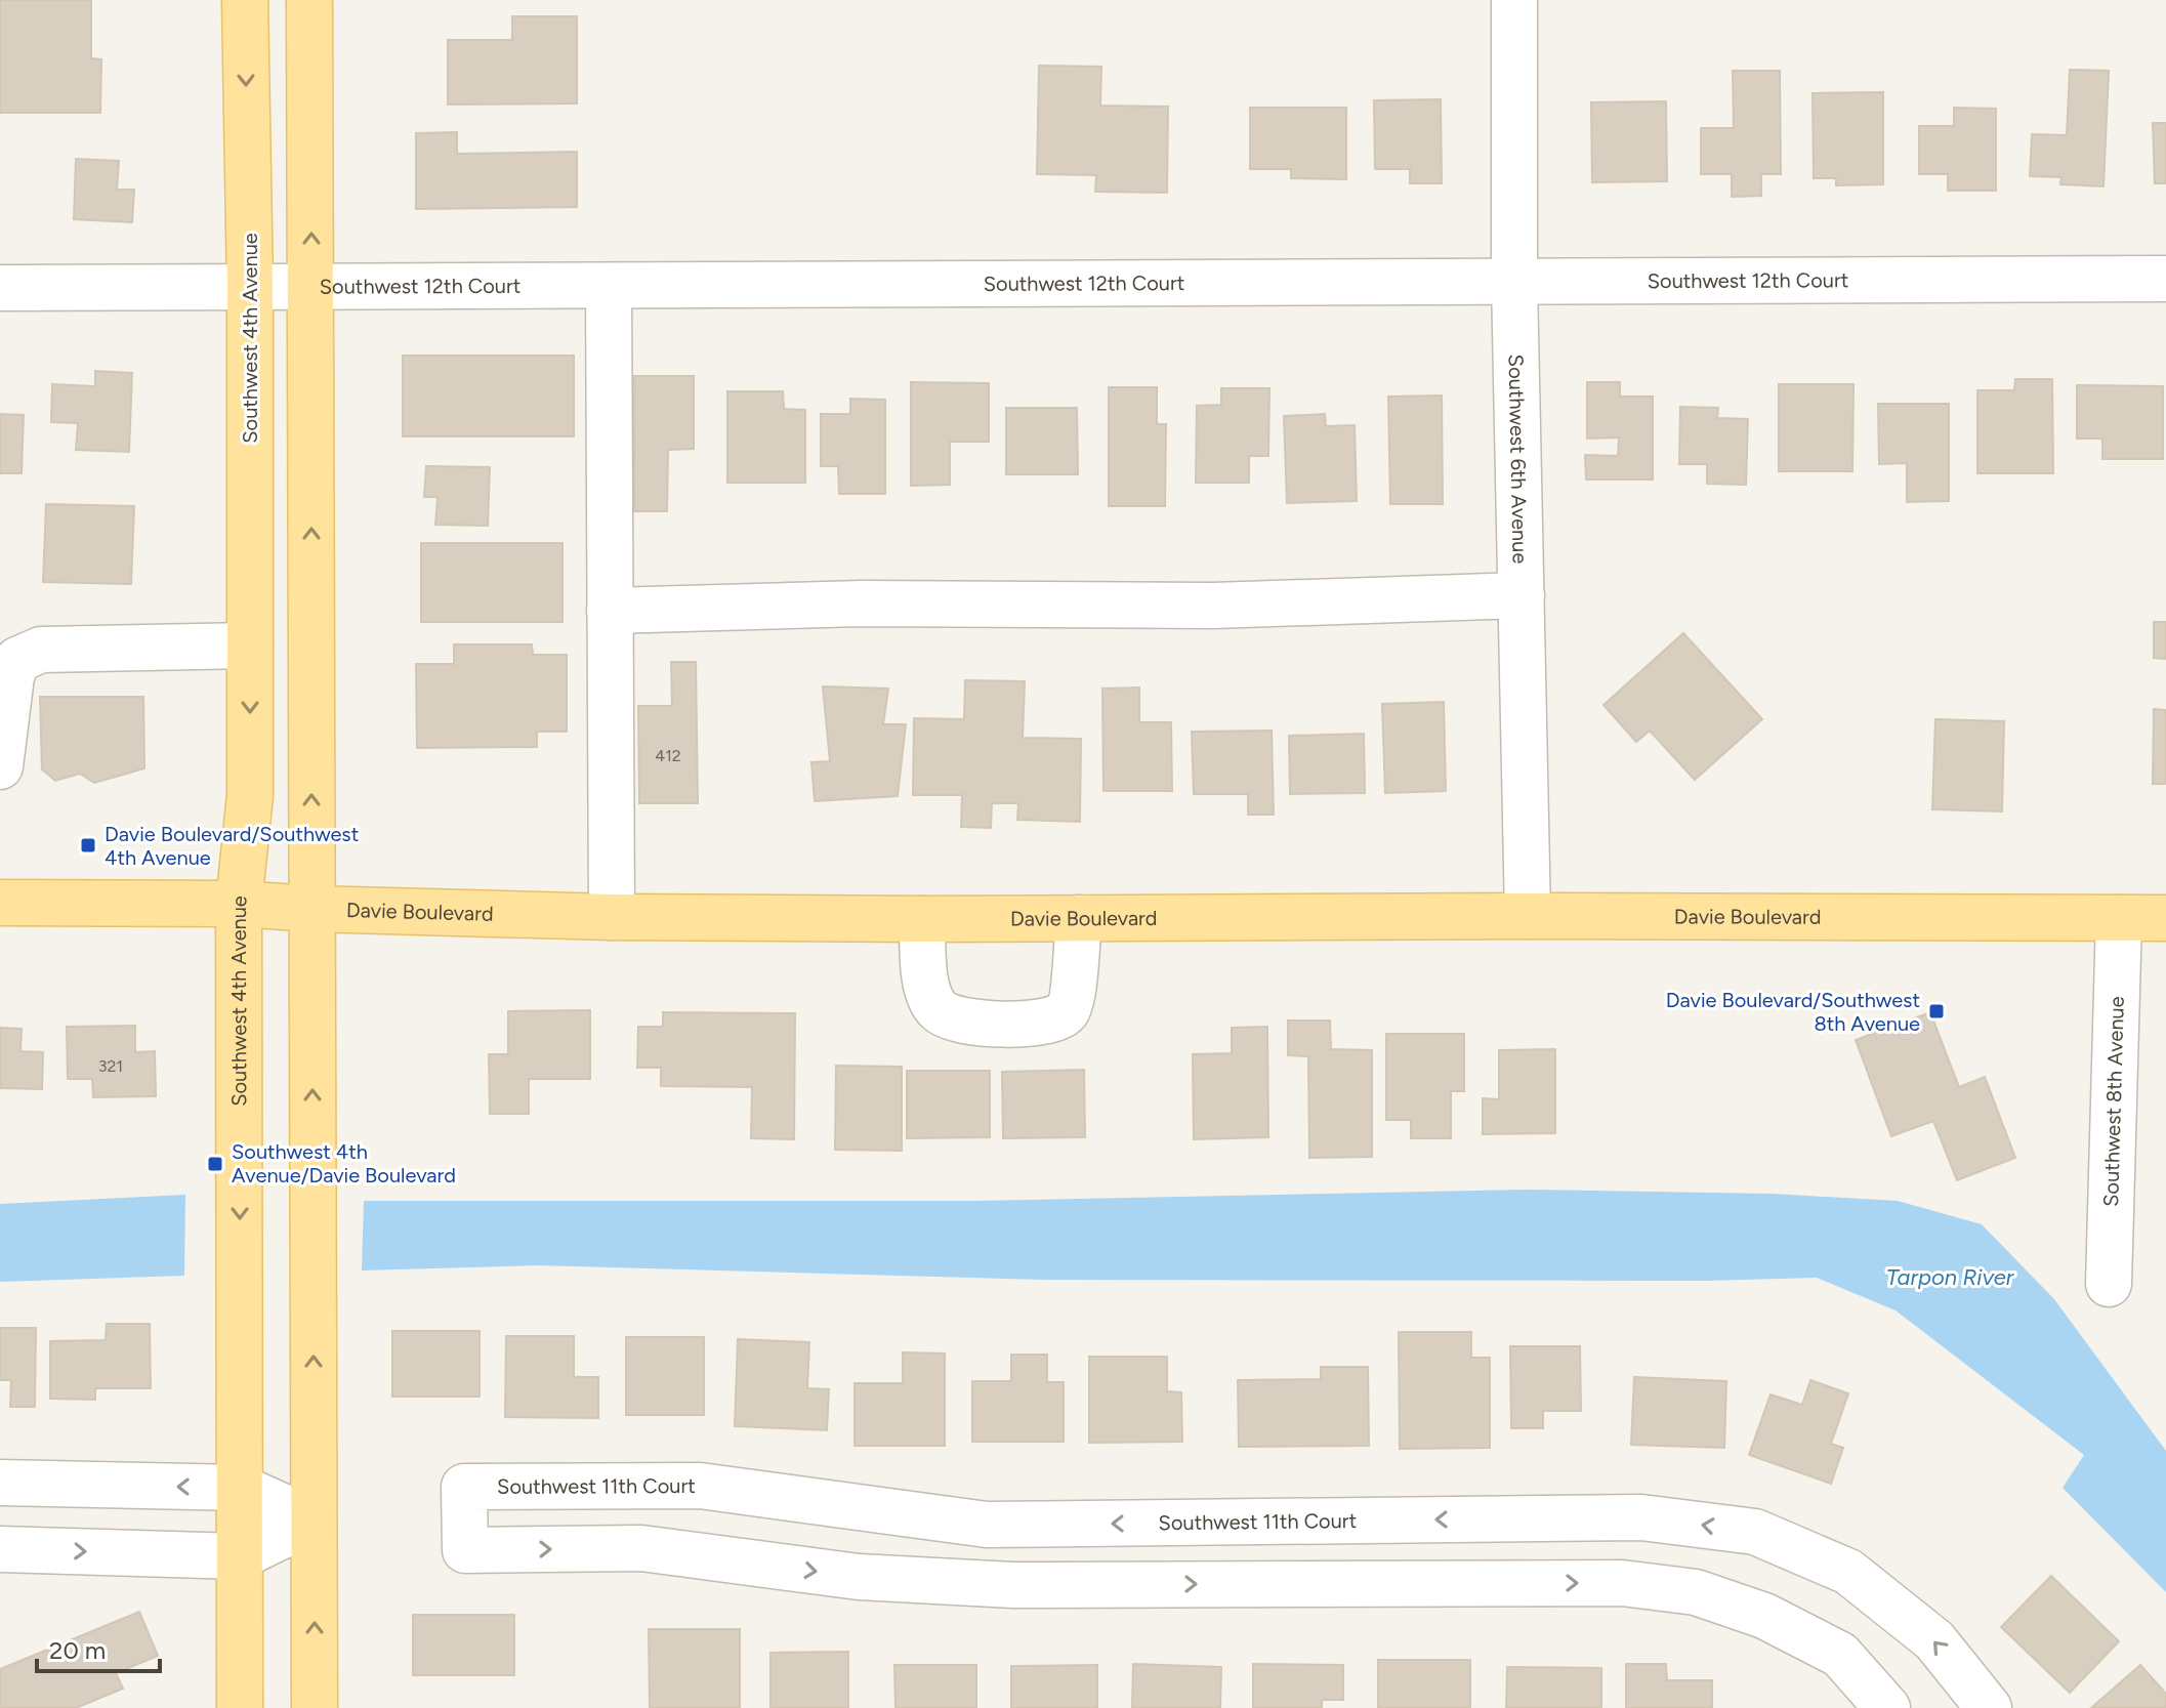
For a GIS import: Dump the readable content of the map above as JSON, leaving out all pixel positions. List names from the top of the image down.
{
  "streets": {
    "main road": ["Southwest 4th Avenue", "Davie Boulevard"],
    "street": [
      "Southwest 12th Court",
      "Southwest 6th Avenue",
      "Southwest 8th Avenue",
      "Southwest 11th Court"
    ]
  },
  "crossings": [
    ["Southwest 12th Court", "Southwest 4th Avenue"],
    ["Southwest 12th Court", "Southwest 6th Avenue"],
    ["Southwest 4th Avenue", "Davie Boulevard"],
    ["Southwest 6th Avenue", "Davie Boulevard"],
    ["Davie Boulevard", "Southwest 8th Avenue"]
  ],
  "water": ["Tarpon River"],
  "places": {
    "transit": ["Davie Boulevard/Southwest 4th Avenue", "Davie Boulevard/Southwest 8th Avenue", "Southwest 4th Avenue/Davie Boulevard"]
  },
  "house_numbers": ["412", "321"],
  "scale_bar": "20 m"
}
